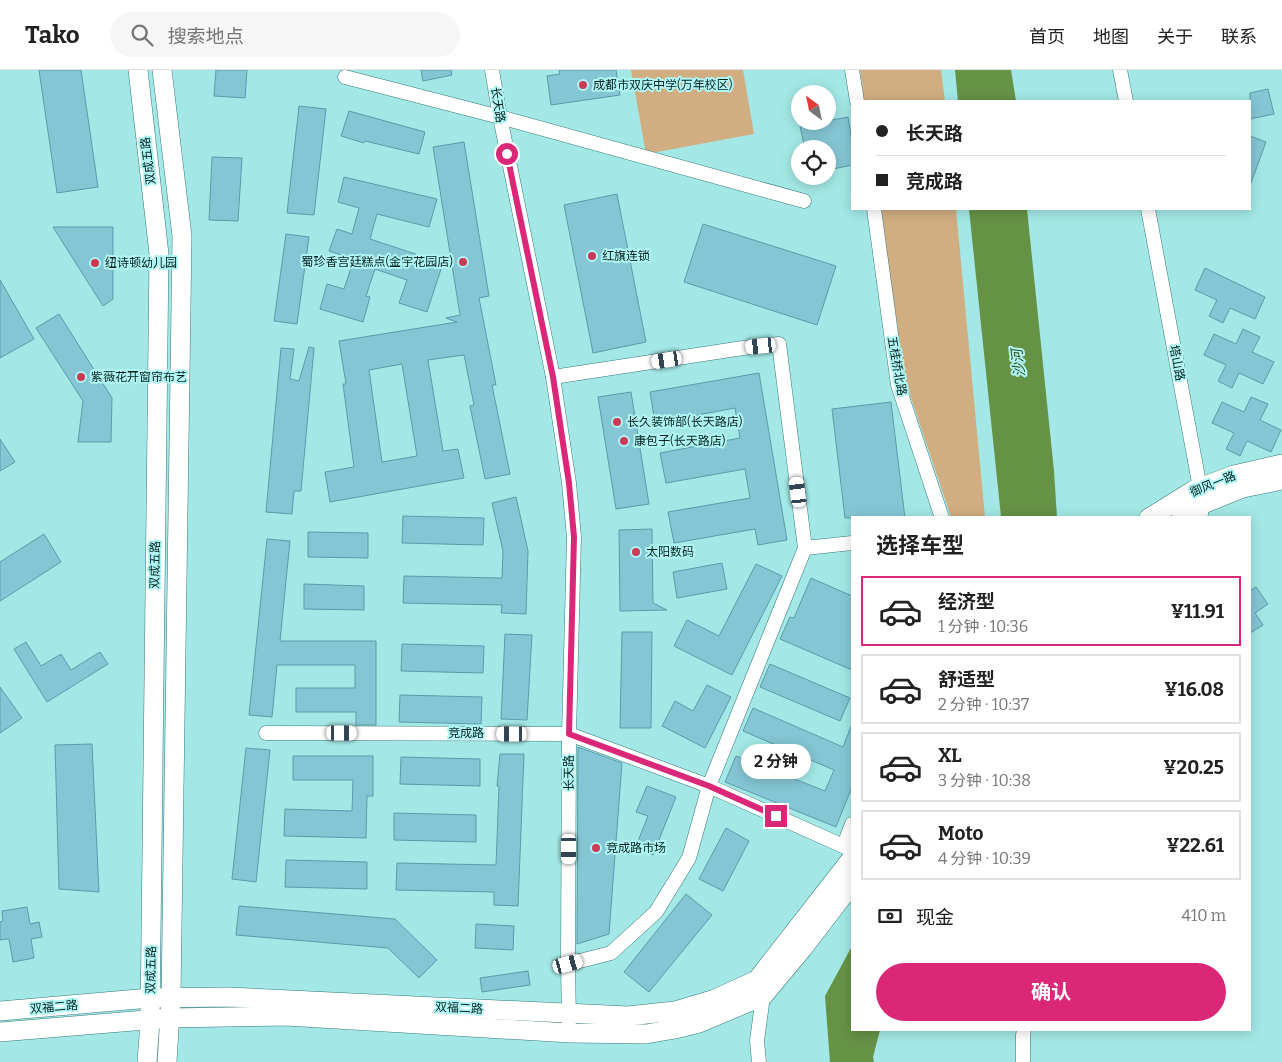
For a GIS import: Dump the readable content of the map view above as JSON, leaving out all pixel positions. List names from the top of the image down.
{
  "streets": {
    "main road": ["双成五路", "御风一路", "双福二路"],
    "street": [
      "长天路",
      "塔山路",
      "五桂桥北路",
      "竞成路"
    ]
  },
  "crossings": [
    ["长天路", "竞成路"],
    ["长天路", "双福二路"],
    ["双成五路", "双福二路"],
    ["塔山路", "御风一路"],
    ["竞成路", "双福二路"]
  ],
  "water": ["沙河"],
  "places": [
    "成都市双庆中学(万年校区)",
    "红旗连锁",
    "蜀珍香宫廷糕点(金宇花园店)",
    "纽诗顿幼儿园",
    "紫薇花开窗帘布艺",
    "长久装饰部(长天路店)",
    "康包子(长天路店)",
    "太阳数码",
    "竞成路市场"
  ],
  "north": "top left",
  "page": {
    "header": "Tako",
    "search": "搜索地点",
    "nav": [
      "首页",
      "地图",
      "关于",
      "联系"
    ],
    "banner": ["长天路", "竞成路"],
    "heading": "选择车型",
    "list": [
      {
        "name": "经济型",
        "note": "1 分钟 · 10:36",
        "value": "¥11.91"
      },
      {
        "name": "舒适型",
        "note": "2 分钟 · 10:37",
        "value": "¥16.08"
      },
      {
        "name": "XL",
        "note": "3 分钟 · 10:38",
        "value": "¥20.25"
      },
      {
        "name": "Moto",
        "note": "4 分钟 · 10:39",
        "value": "¥22.61"
      }
    ],
    "bubble": "2 分钟",
    "pay": ["现金", "410 m"],
    "buttons": "确认"
  }
}
